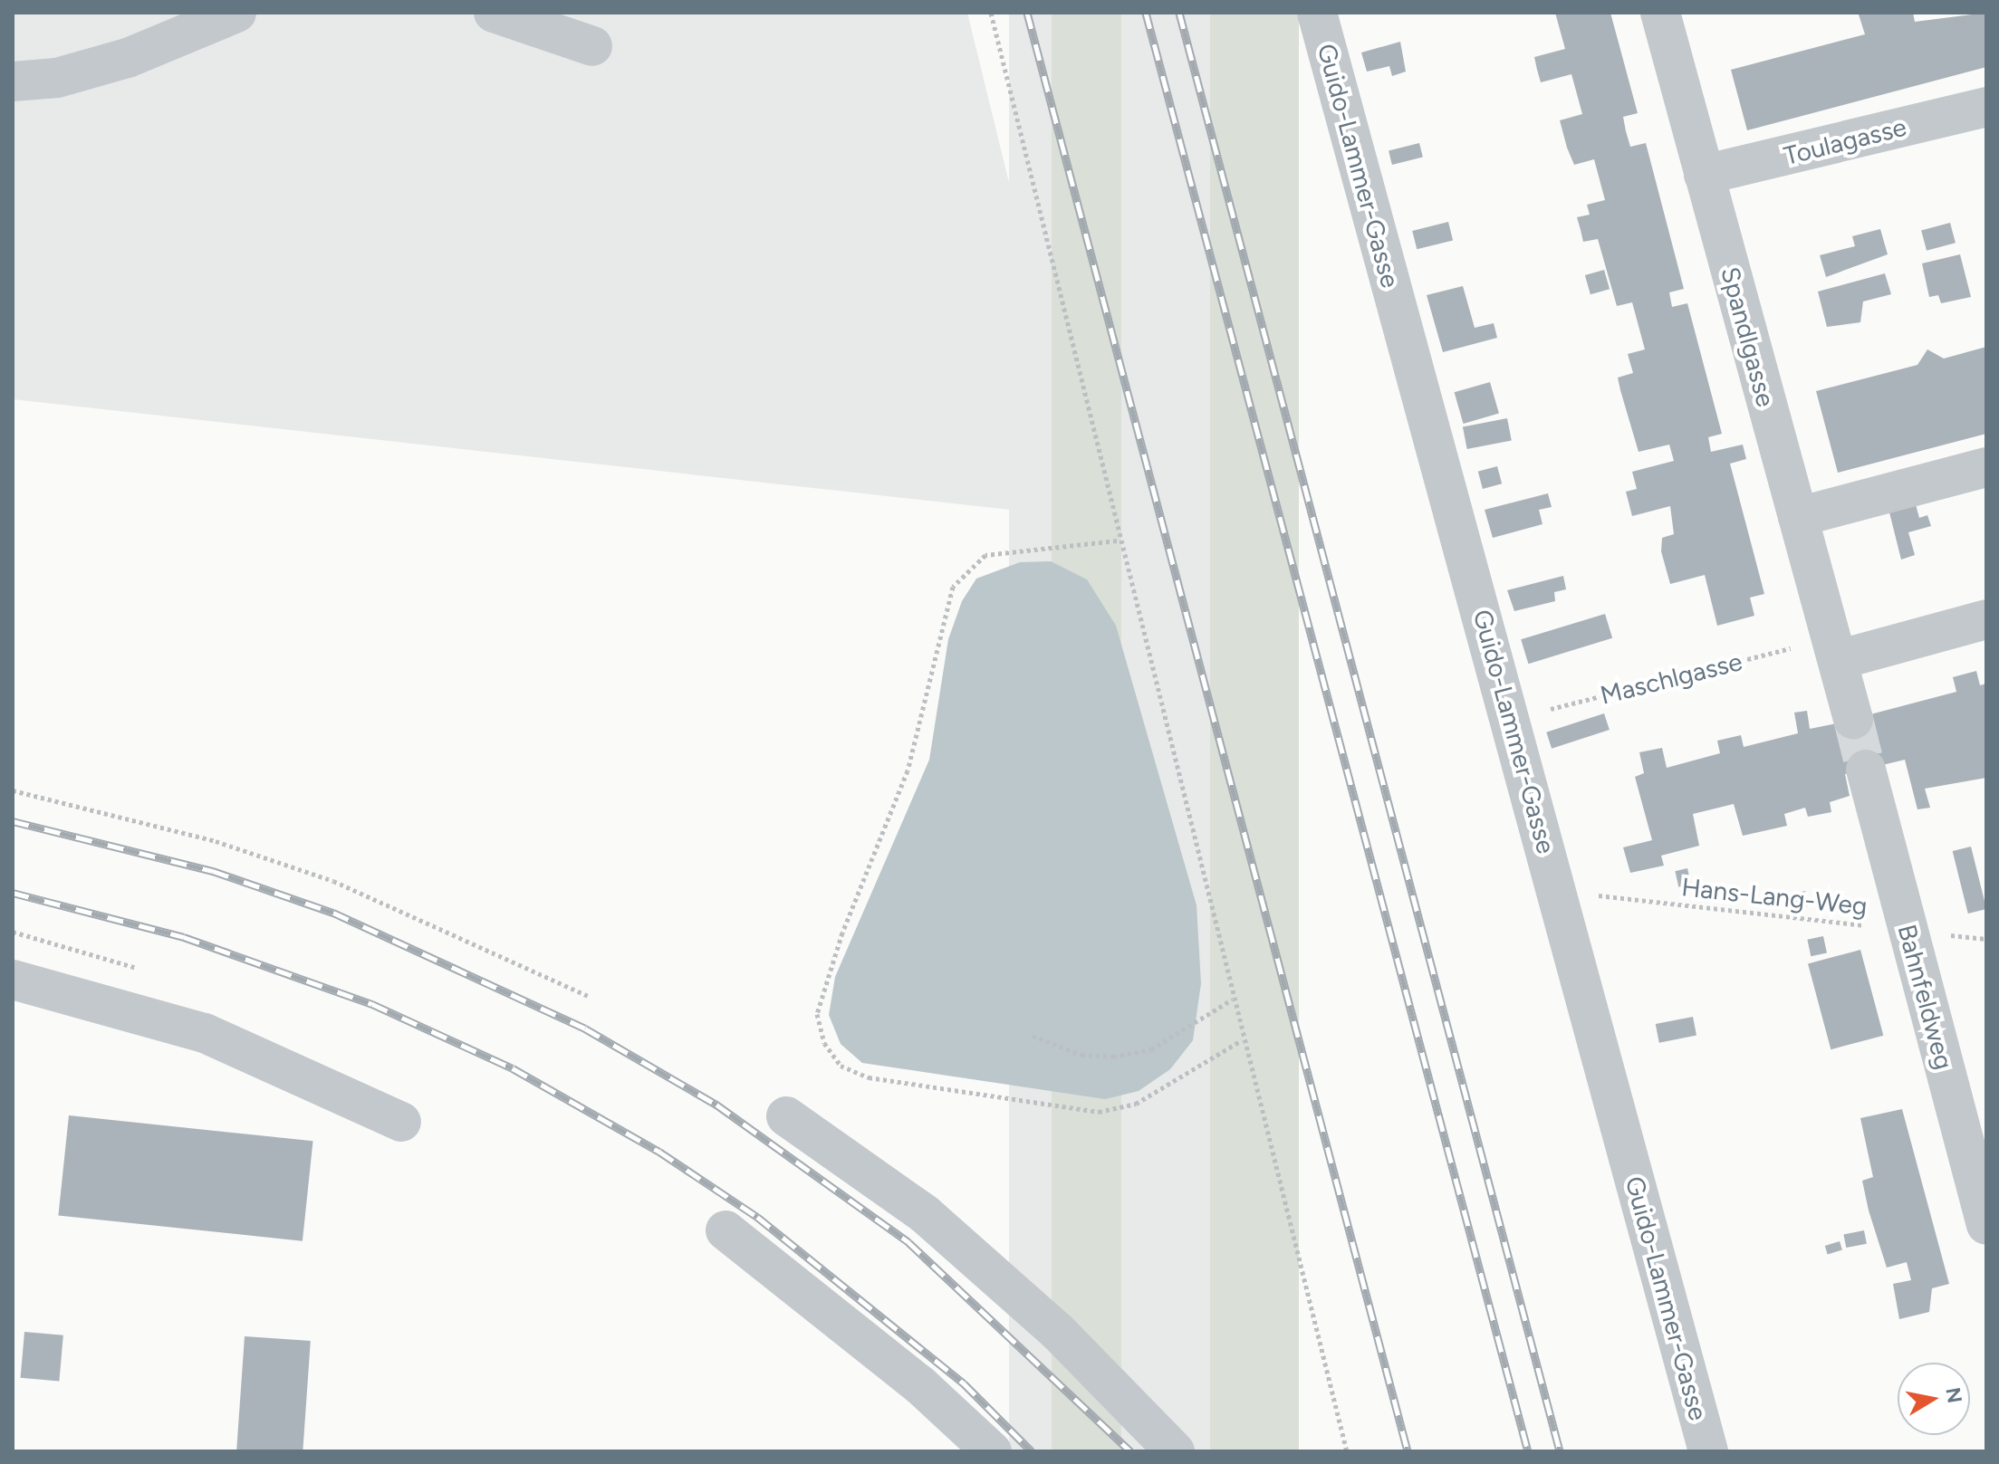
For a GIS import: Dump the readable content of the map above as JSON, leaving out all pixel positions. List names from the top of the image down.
{
  "streets": {
    "street": [
      "Toulagasse",
      "Guido-Lammer-Gasse",
      "Spandlgasse",
      "Bahnfeldweg"
    ],
    "path": ["Maschlgasse", "Hans-Lang-Weg"]
  },
  "crossings": [
    ["Toulagasse", "Spandlgasse"],
    ["Guido-Lammer-Gasse", "Maschlgasse"],
    ["Guido-Lammer-Gasse", "Hans-Lang-Weg"],
    ["Spandlgasse", "Maschlgasse"],
    ["Hans-Lang-Weg", "Bahnfeldweg"]
  ],
  "north": "right"
}
